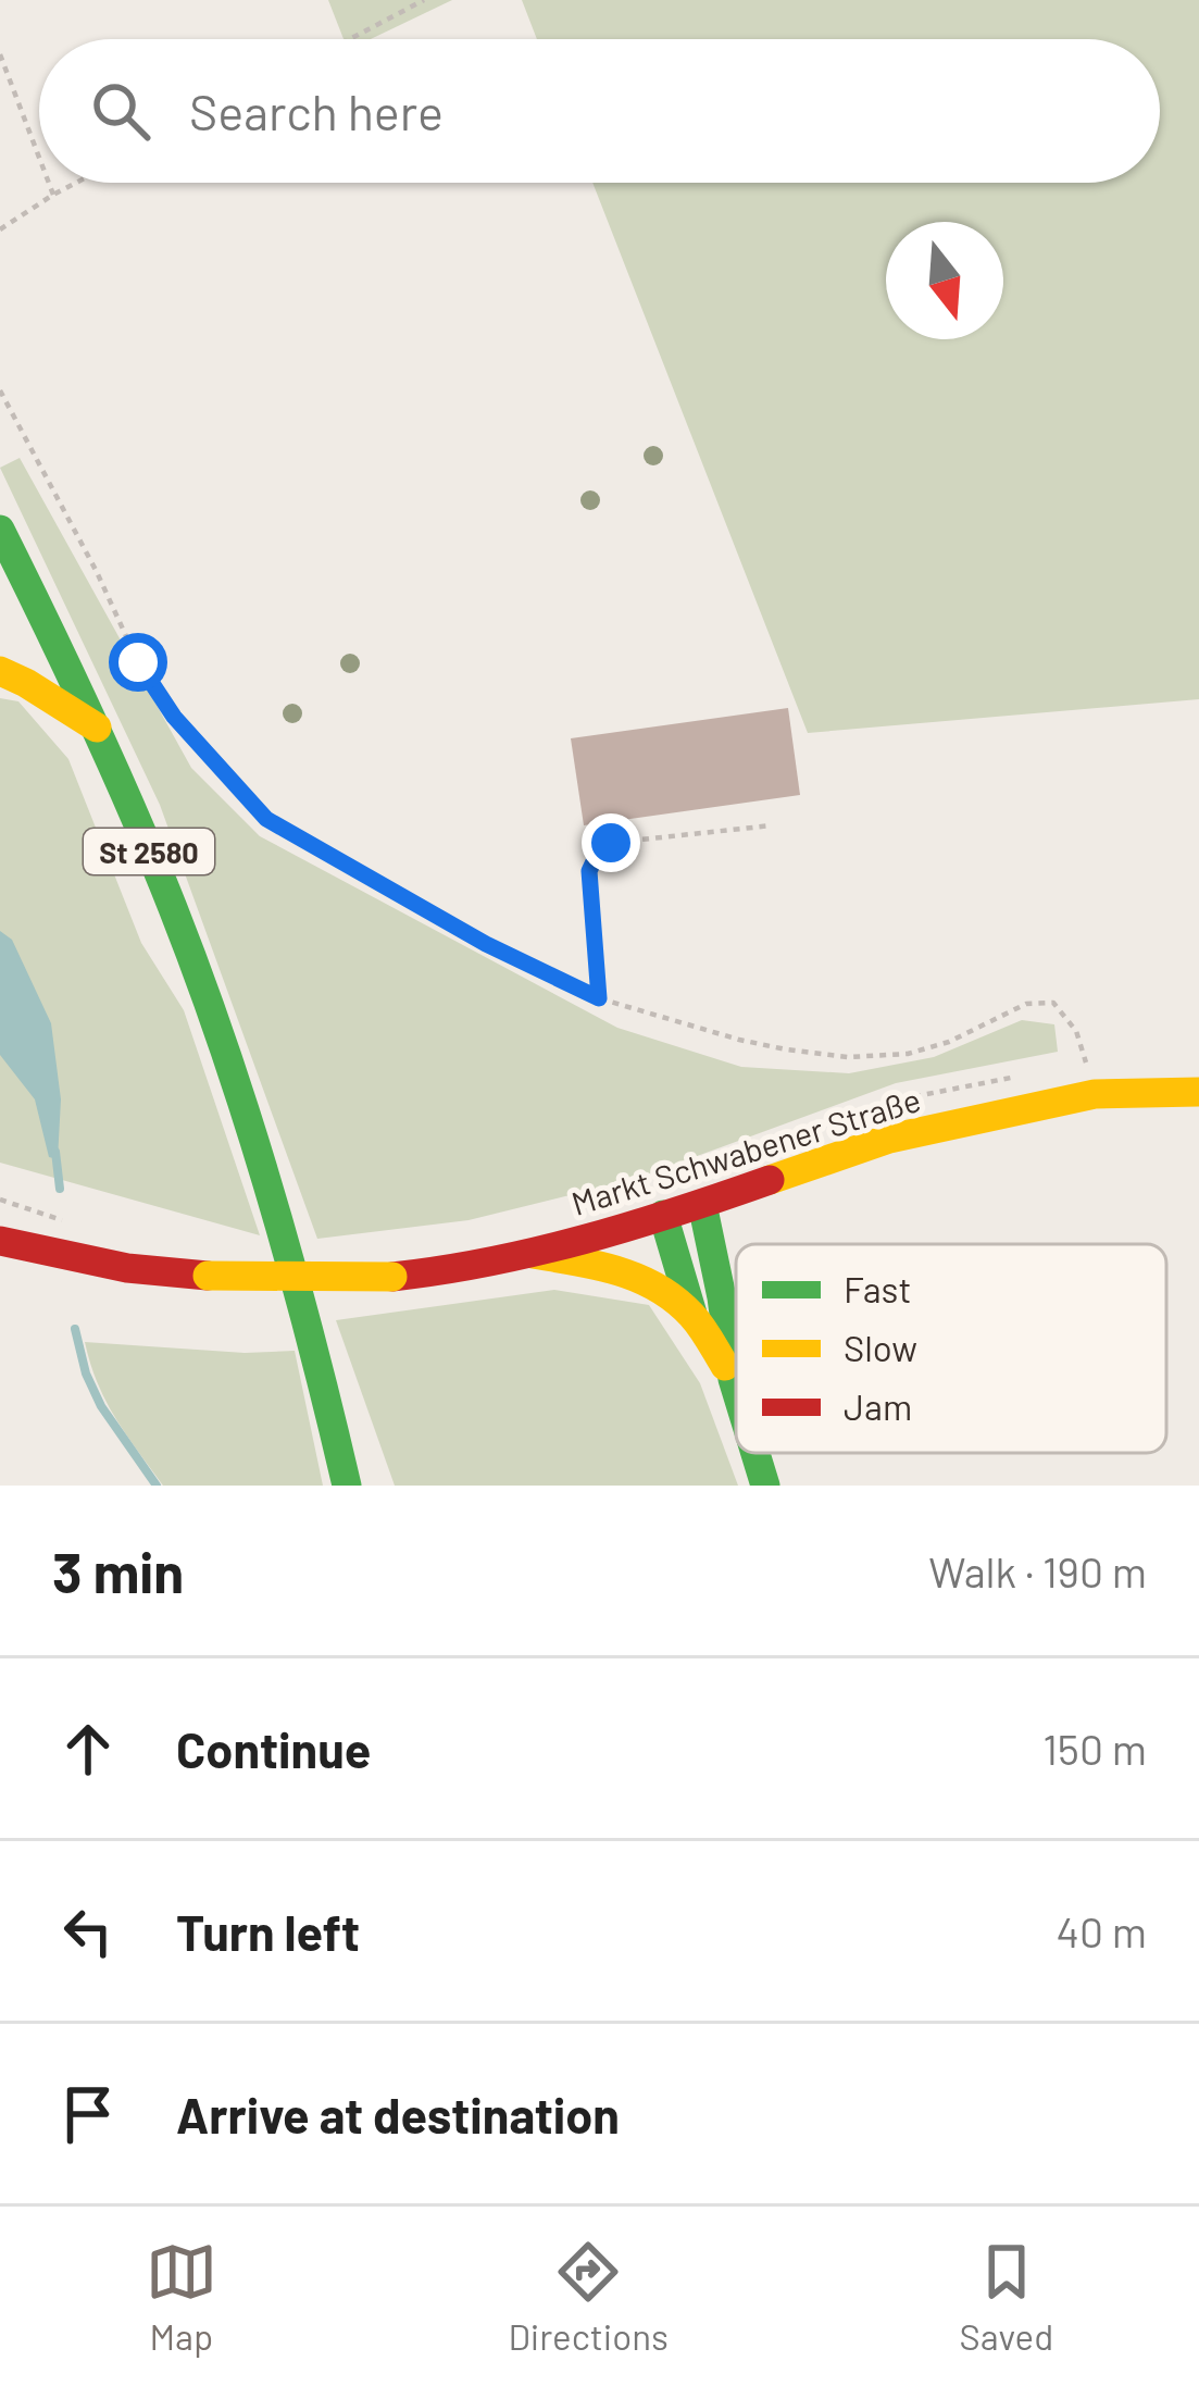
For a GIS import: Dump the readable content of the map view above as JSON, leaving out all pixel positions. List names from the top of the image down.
{
  "streets": {
    "main road": ["St 2580", "Markt Schwabener Straße"]
  },
  "legend": ["Fast", "Slow", "Jam"],
  "north": "bottom",
  "page": {
    "search": "Search here",
    "heading": ["3 min", "Walk · 190 m"],
    "list": [
      ["Continue", "150 m"],
      ["Turn left", "40 m"],
      "Arrive at destination"
    ],
    "nav": ["Map", "Directions", "Saved"]
  }
}
